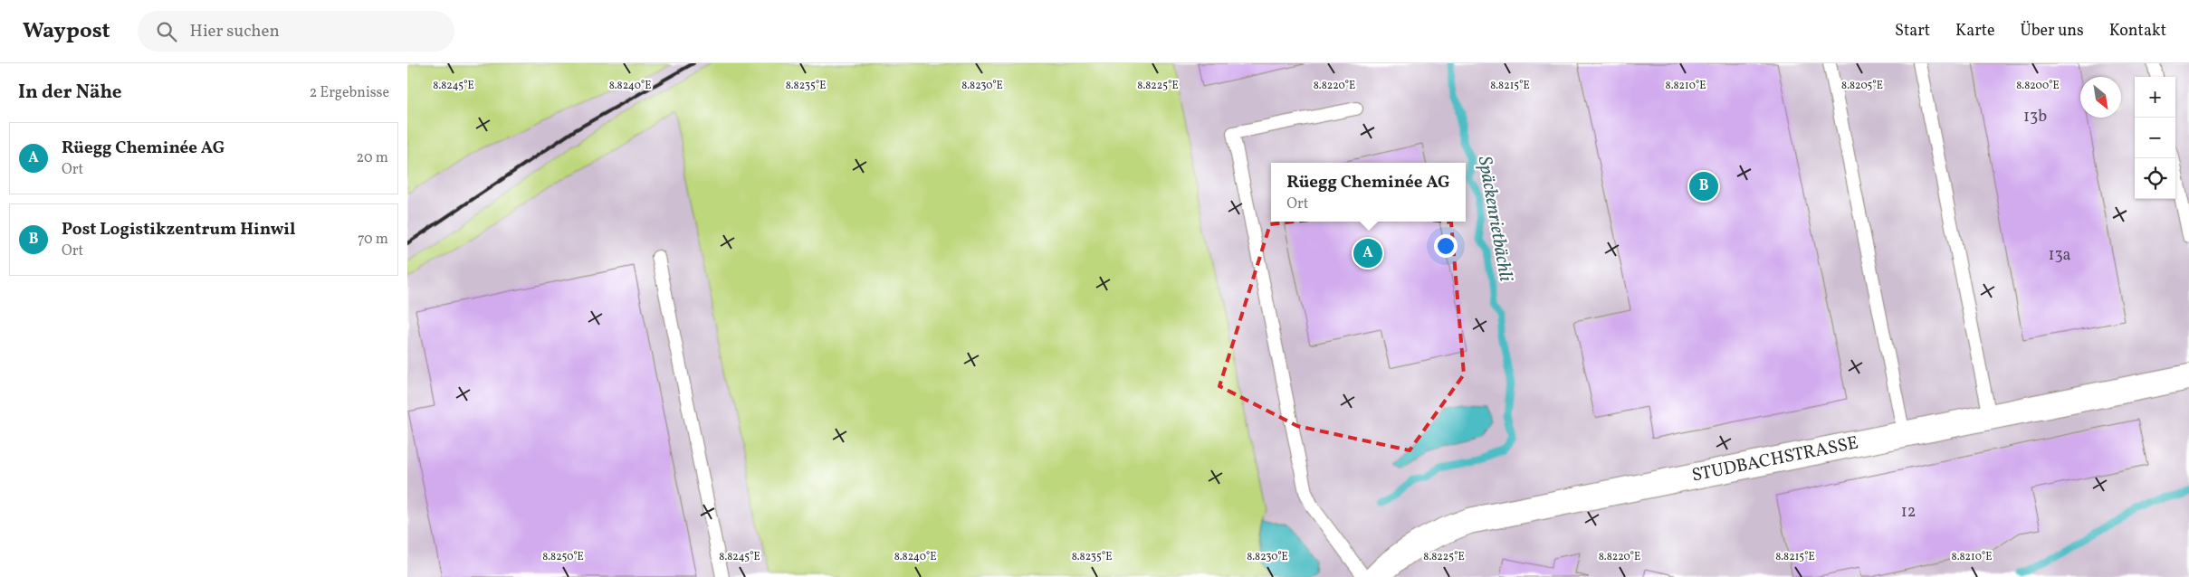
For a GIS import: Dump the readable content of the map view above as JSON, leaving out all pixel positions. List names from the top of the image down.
{
  "streets": {
    "street": ["STUDBACHSTRASSE"]
  },
  "water": ["Späckenrietbächli"],
  "house_numbers": ["13b", "13a", "12"],
  "north": "bottom right",
  "page": {
    "header": "Waypost",
    "search": "Hier suchen",
    "nav": [
      "Start",
      "Karte",
      "Über uns",
      "Kontakt"
    ],
    "heading": ["In der Nähe", "2 Ergebnisse"],
    "map_buttons": ["+", "−"],
    "list": [
      {
        "mark": "A",
        "name": "Rüegg Cheminée AG",
        "note": "Ort",
        "value": "20 m"
      },
      {
        "mark": "B",
        "name": "Post Logistikzentrum Hinwil",
        "note": "Ort",
        "value": "70 m"
      }
    ],
    "popup": ["Rüegg Cheminée AG", "Ort"],
    "pins": ["B", "A"]
  },
  "coordinates": [
    "8.8245°E",
    "8.8240°E",
    "8.8235°E",
    "8.8230°E",
    "8.8225°E",
    "8.8220°E",
    "8.8210°E",
    "8.8205°E",
    "8.8200°E",
    "8.8215°E",
    "8.8250°E"
  ]
}
